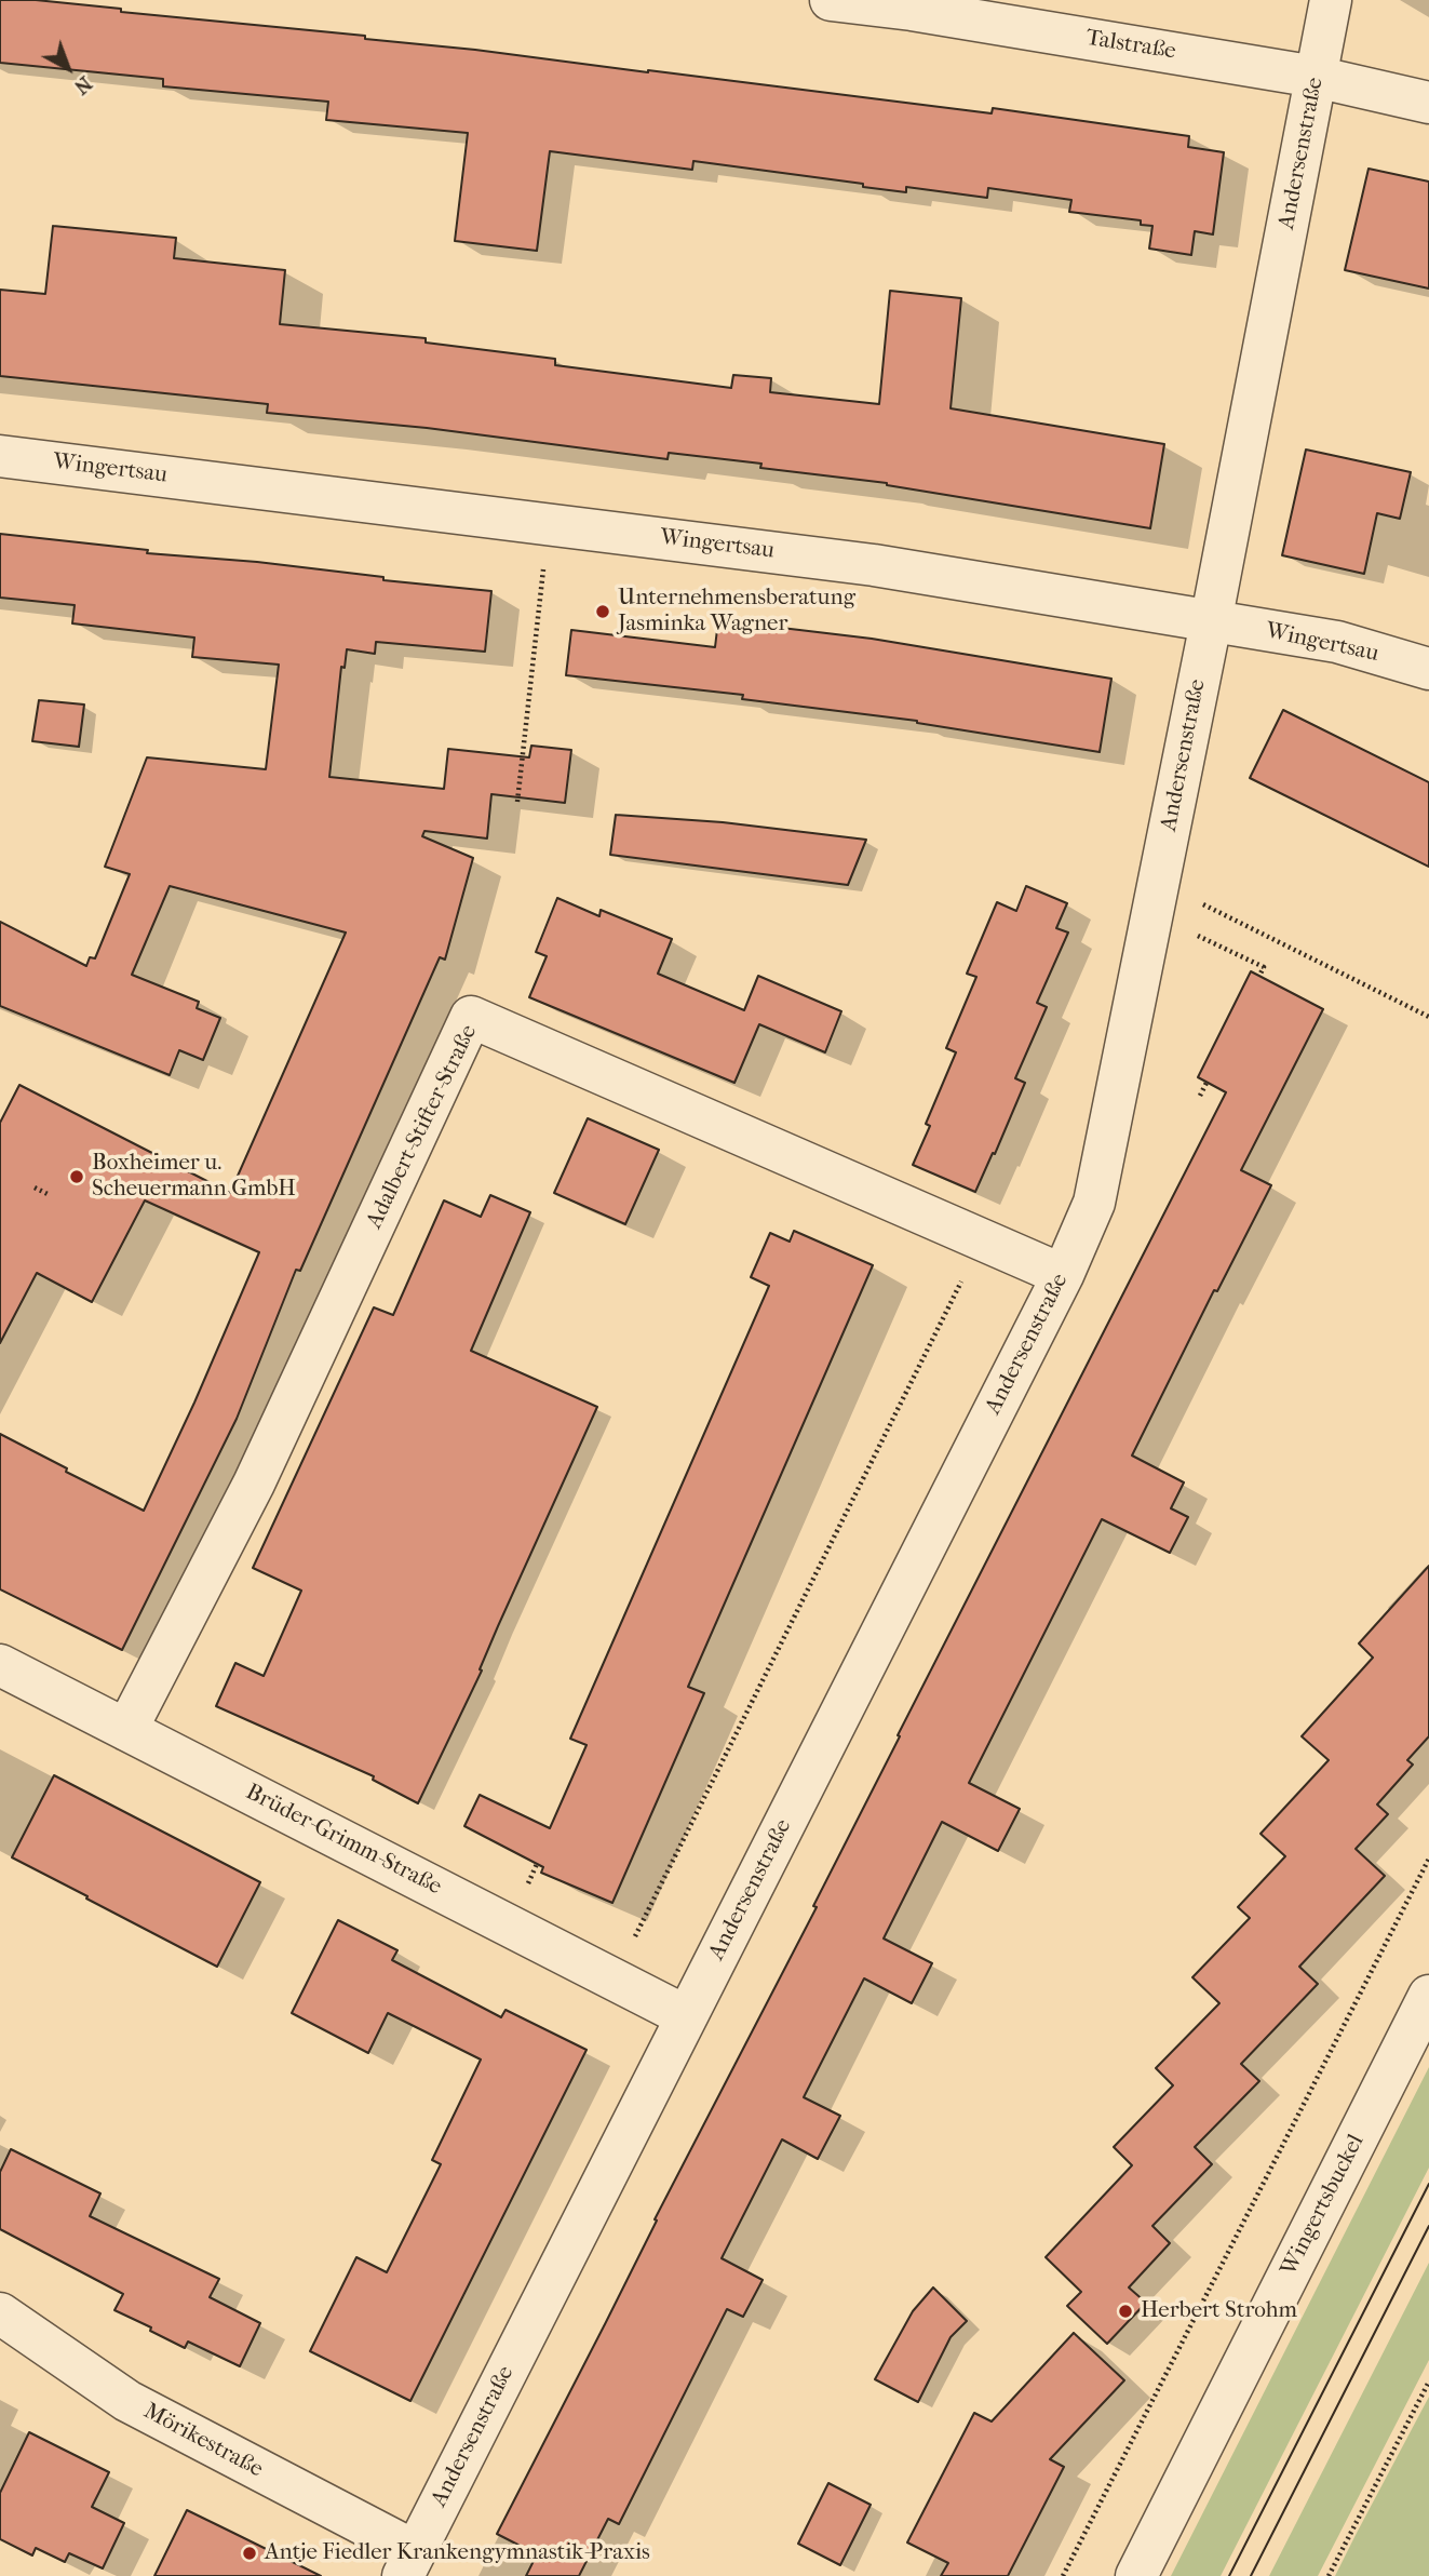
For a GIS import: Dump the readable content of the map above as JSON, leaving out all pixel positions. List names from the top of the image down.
{
  "streets": {
    "street": [
      "Talstraße",
      "Andersenstraße",
      "Wingertsau",
      "Adalbert-Stifter-Straße",
      "Brüder-Grimm-Straße",
      "Wingertsbuckel",
      "Mörikestraße"
    ]
  },
  "crossings": [
    ["Talstraße", "Andersenstraße"],
    ["Andersenstraße", "Wingertsau"],
    ["Andersenstraße", "Adalbert-Stifter-Straße"],
    ["Andersenstraße", "Brüder-Grimm-Straße"],
    ["Andersenstraße", "Mörikestraße"],
    ["Adalbert-Stifter-Straße", "Brüder-Grimm-Straße"]
  ],
  "places": [
    "Unternehmensberatung Jasminka Wagner",
    "Boxheimer u. Scheuermann GmbH",
    "Herbert Strohm",
    "Antje Fiedler Krankengymnastik-Praxis"
  ],
  "north": "bottom right"
}
